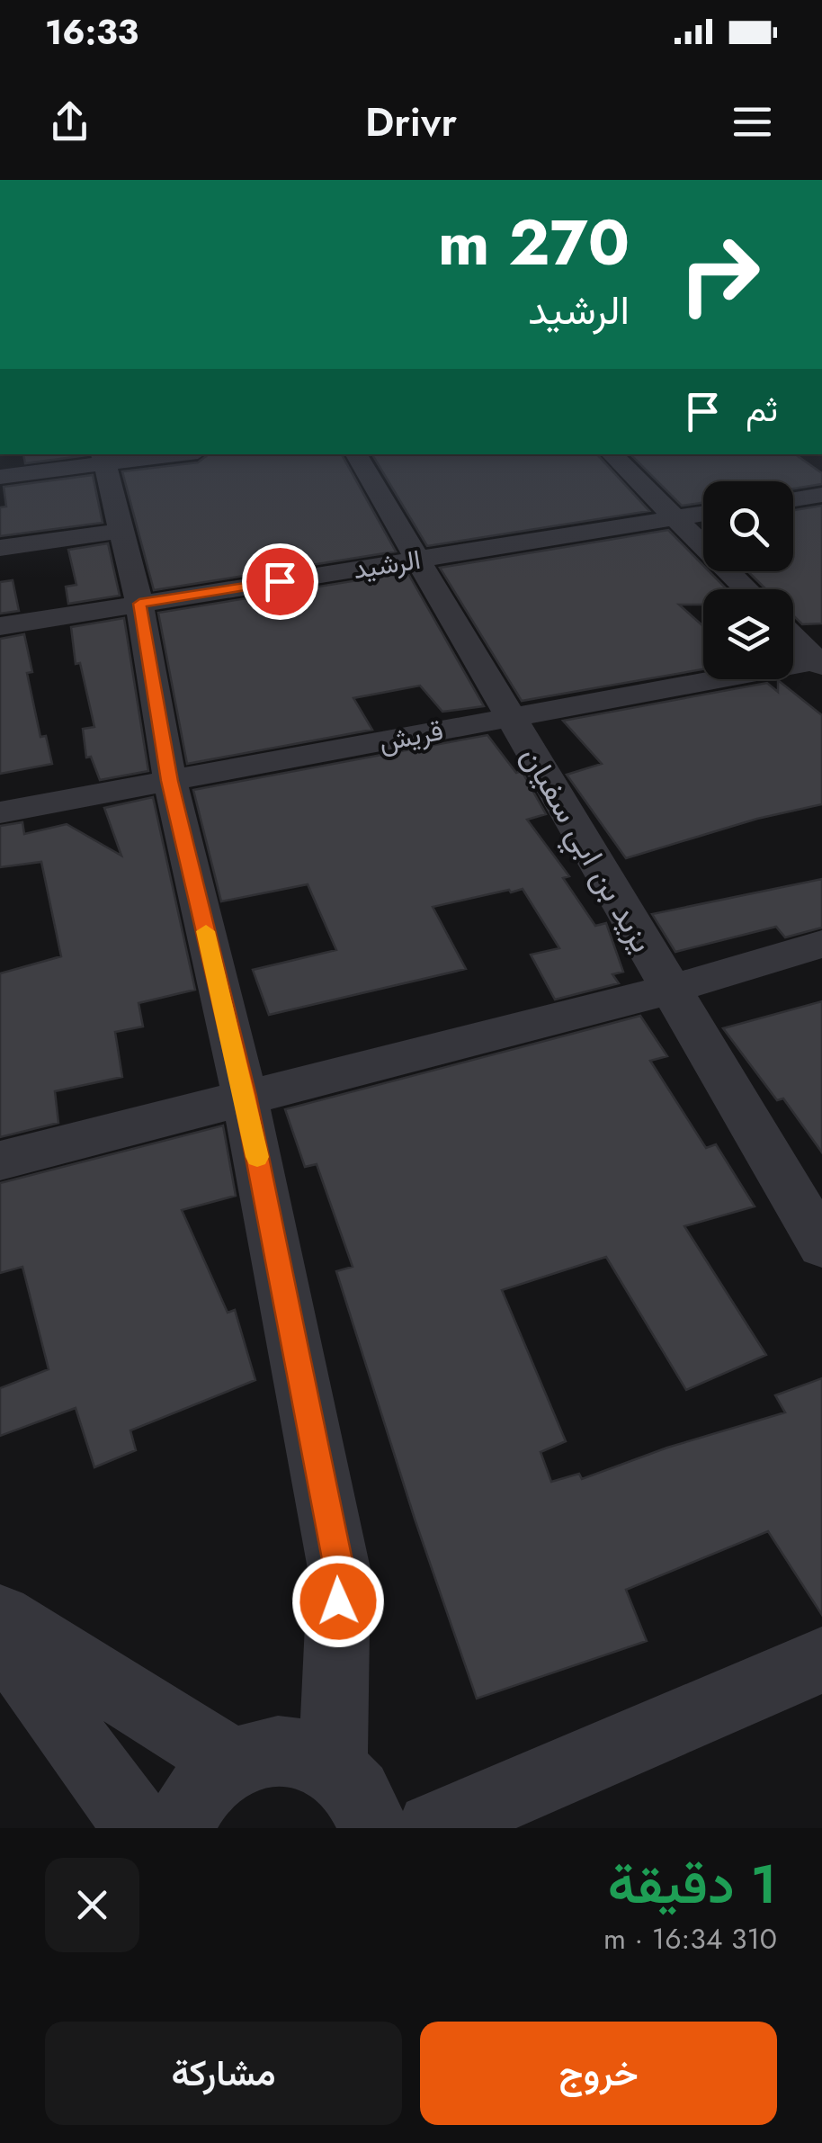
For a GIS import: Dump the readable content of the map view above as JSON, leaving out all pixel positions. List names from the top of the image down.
{
  "streets": {
    "street": ["الرشيد", "قريش", "يزيد بن ابي سفيان"]
  },
  "crossings": [
    ["الرشيد", "يزيد بن ابي سفيان"],
    ["قريش", "يزيد بن ابي سفيان"]
  ],
  "page": {
    "status": "16:33",
    "header": "Drivr",
    "turn": ["270 m", "الرشيد"],
    "then": "ثم",
    "heading": ["1 دقيقة", "310 m · 16:34"],
    "buttons": ["خروج", "مشاركة"]
  }
}
